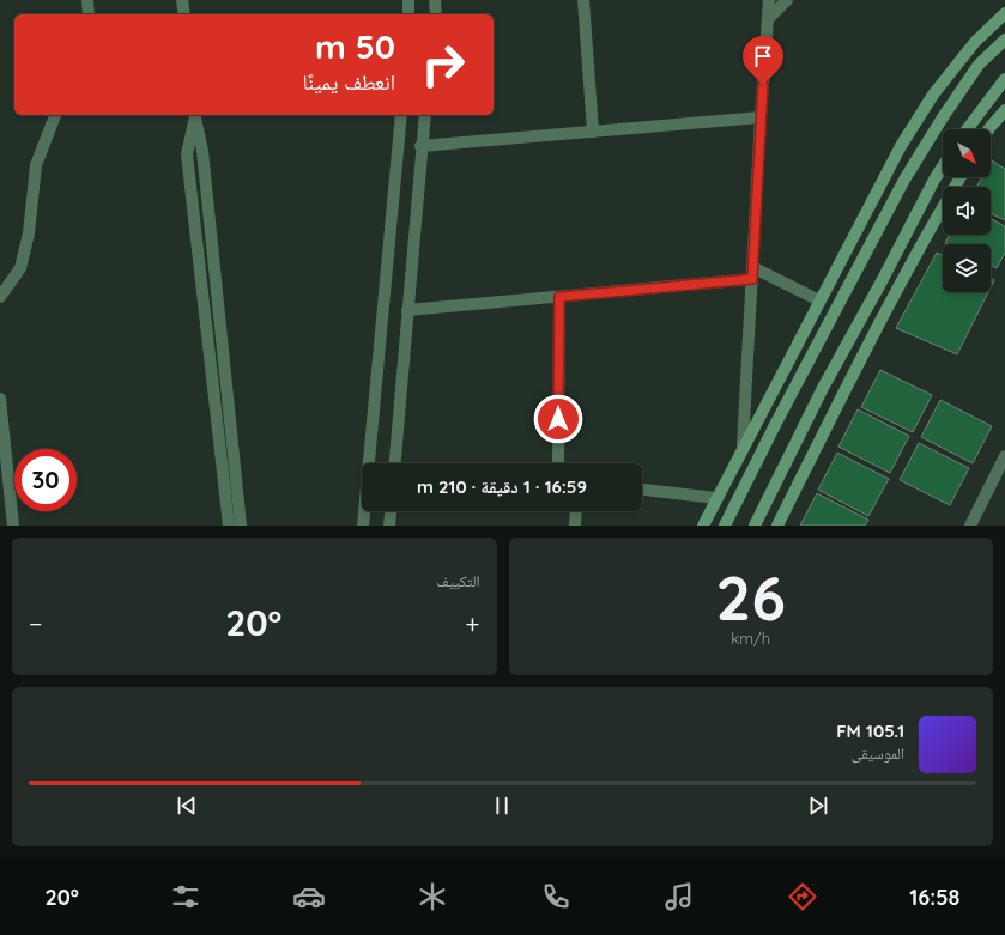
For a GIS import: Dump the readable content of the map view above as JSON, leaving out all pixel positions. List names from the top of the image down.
{
  "north": "bottom right",
  "page": {
    "turn": ["50 m", "انعطف يمينًا"],
    "limit": "30",
    "trip": "16:59 · 1 دقيقة · 210 m",
    "tile": [
      ["26", "km/h"],
      "التكييف"
    ],
    "heat": ["−", "20°", "+"],
    "song": ["105.1 FM", "الموسيقى"],
    "tabs": ["16:58", "20°"]
  }
}
